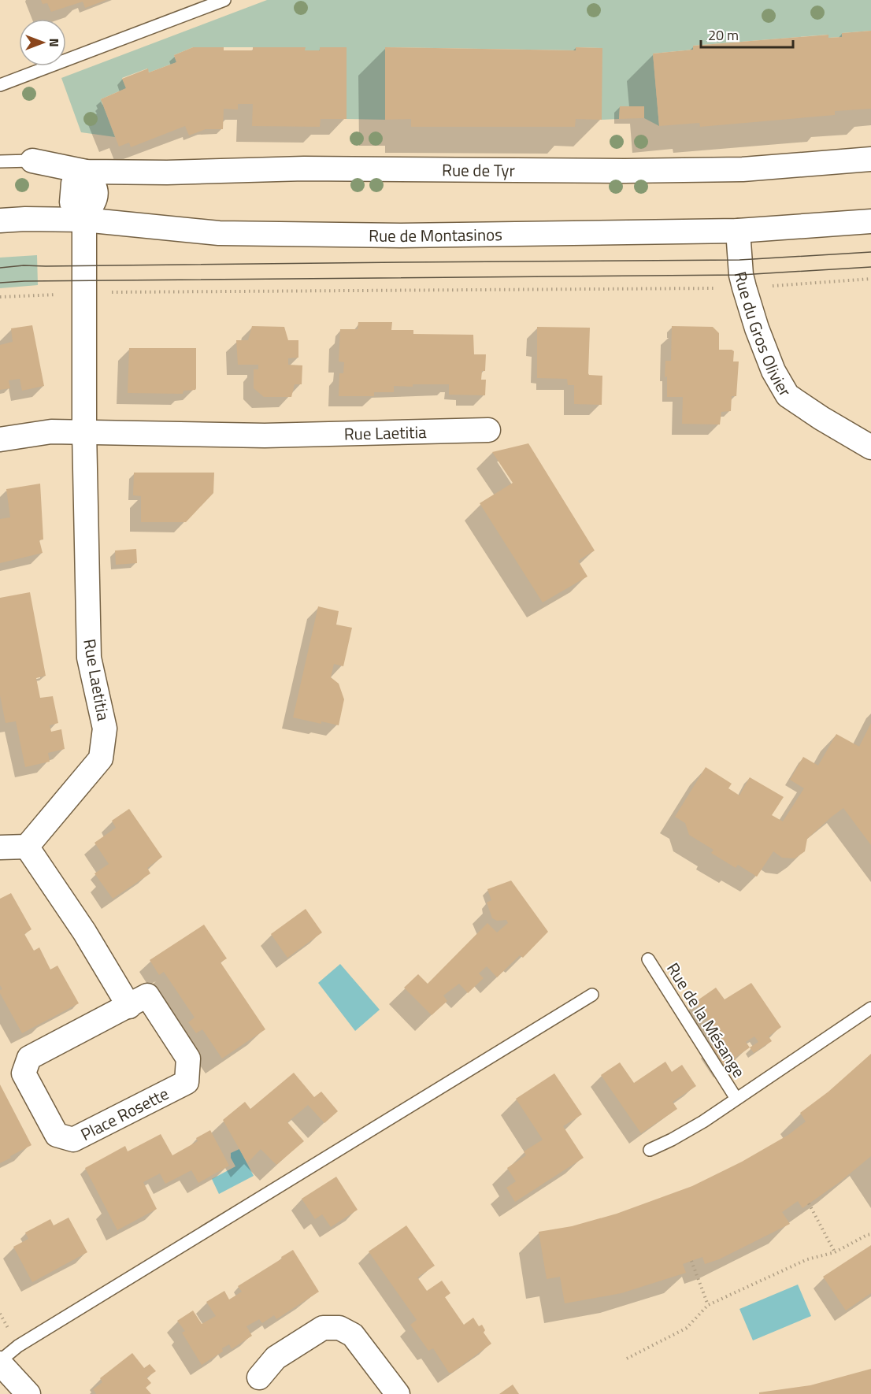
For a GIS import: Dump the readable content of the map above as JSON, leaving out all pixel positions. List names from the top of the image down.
{
  "streets": {
    "street": [
      "Rue de Tyr",
      "Rue de Montasinos",
      "Rue du Gros Olivier",
      "Rue Laetitia",
      "Place Rosette"
    ],
    "lane": ["Rue de la Mésange"]
  },
  "crossings": [
    ["Rue de Montasinos", "Rue du Gros Olivier"],
    ["Rue de Montasinos", "Rue Laetitia"]
  ],
  "scale_bar": "20 m",
  "north": "right"
}
